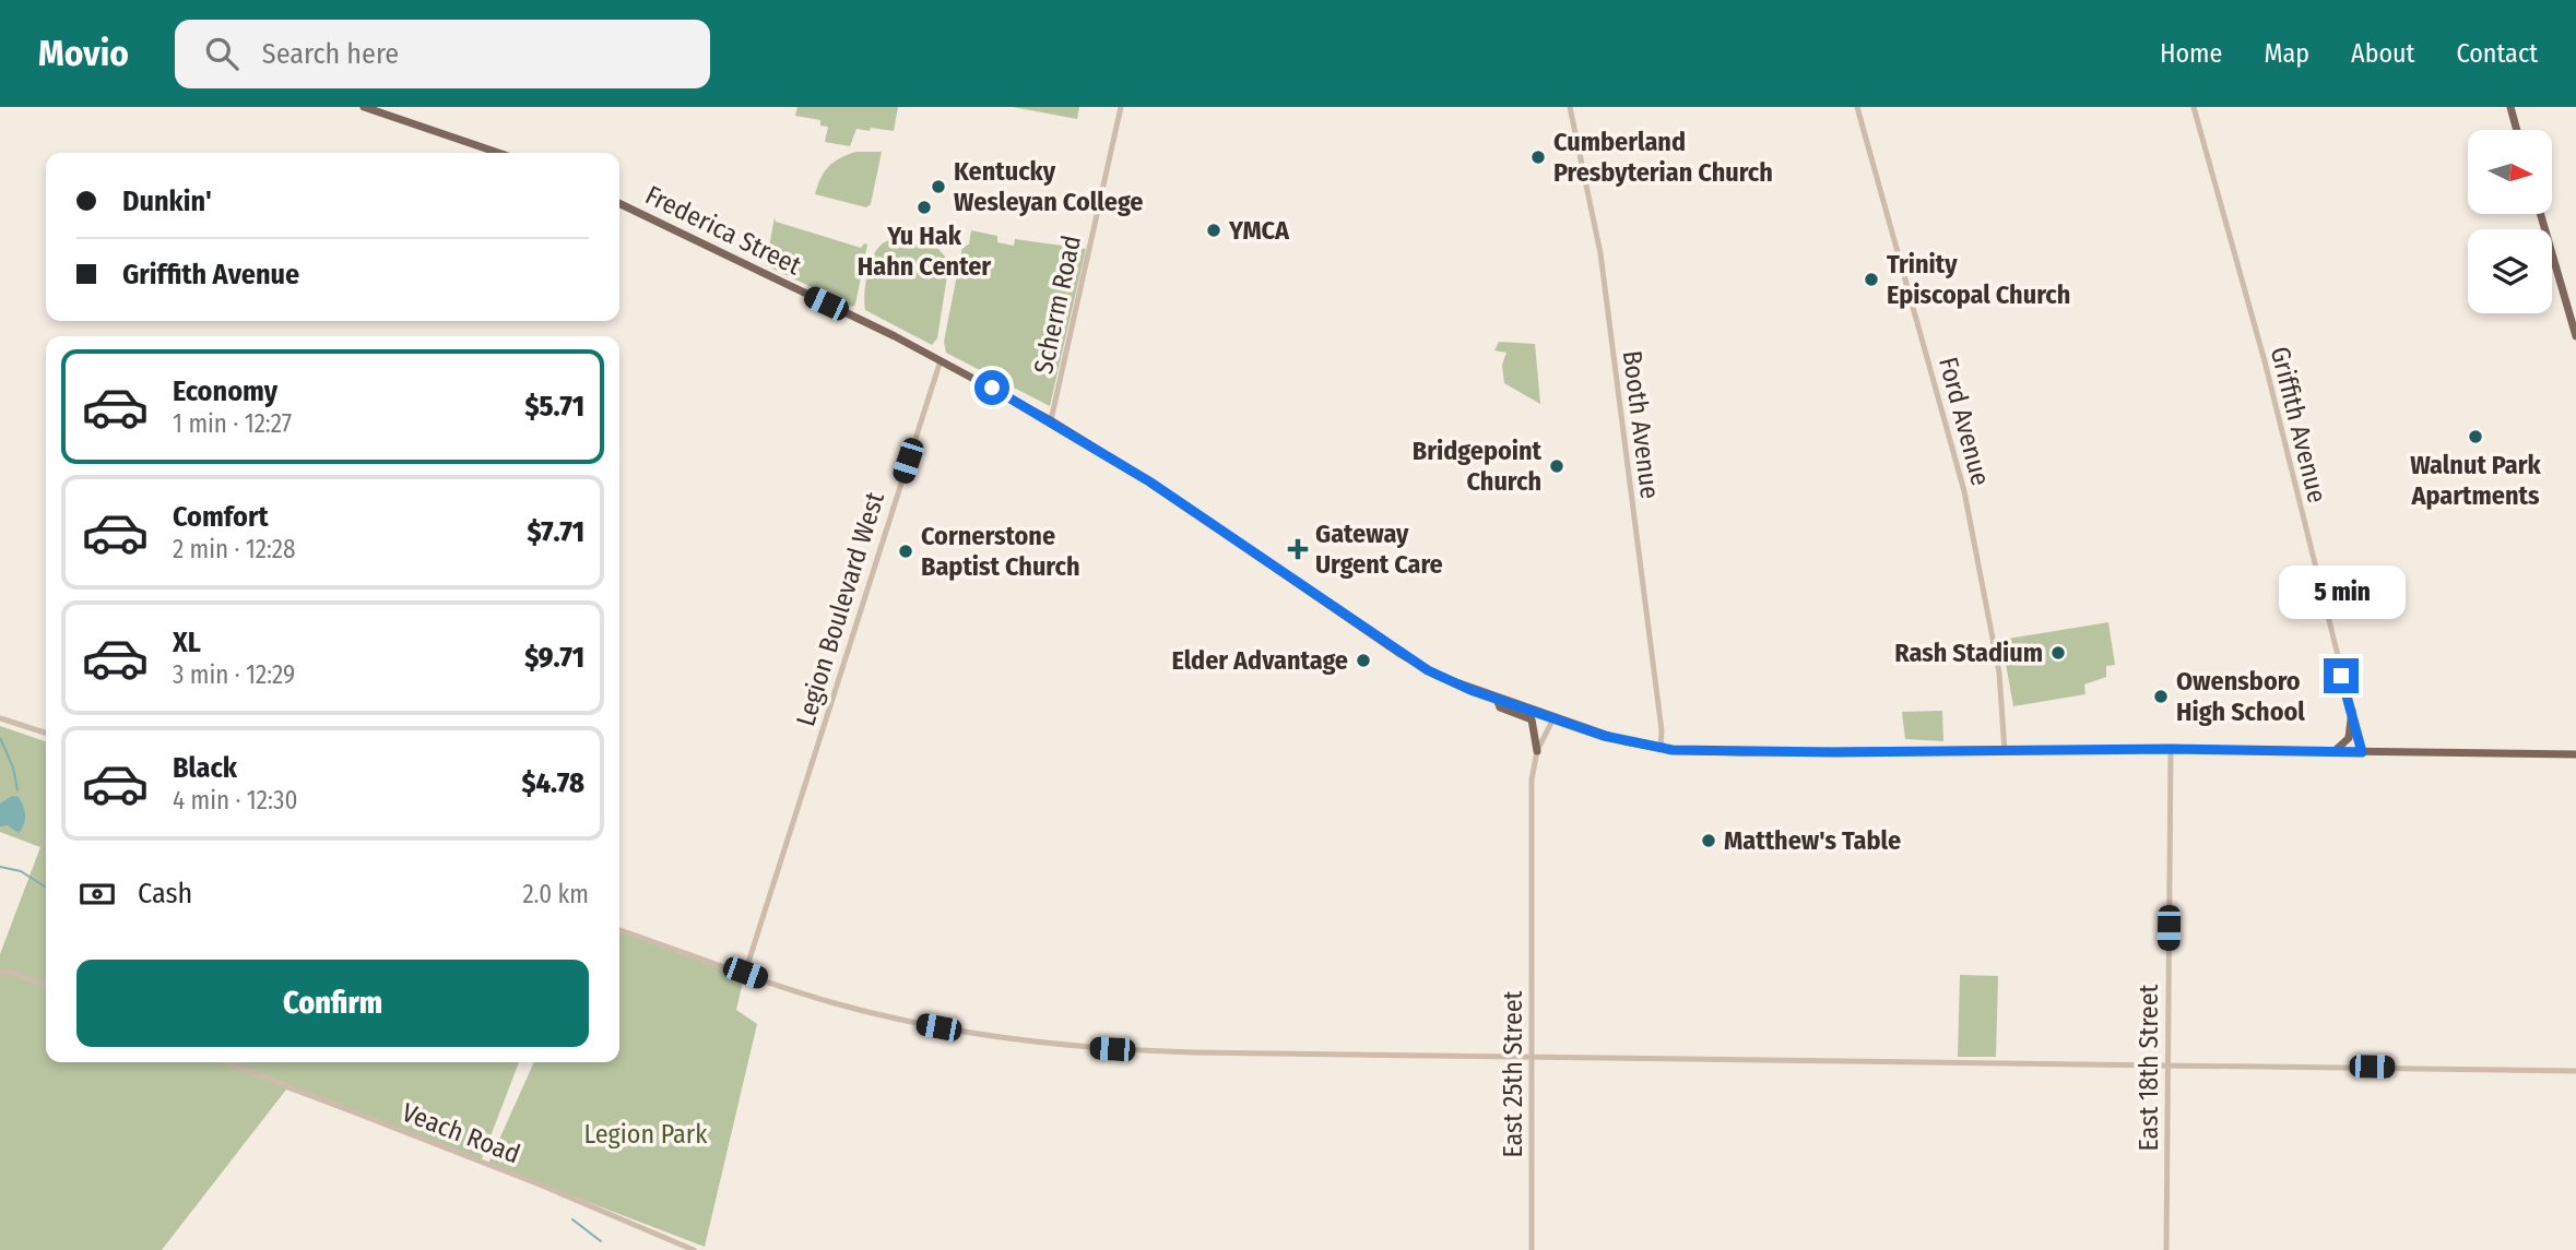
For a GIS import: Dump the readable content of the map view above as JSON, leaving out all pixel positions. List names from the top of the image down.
{
  "streets": {
    "main road": ["Frederica Street"],
    "street": [
      "Scherm Road",
      "Ford Avenue",
      "Booth Avenue",
      "Griffith Avenue",
      "Legion Boulevard West",
      "East 18th Street",
      "East 25th Street",
      "Veach Road"
    ]
  },
  "crossings": [
    ["Frederica Street", "Scherm Road"],
    ["Frederica Street", "Ford Avenue"],
    ["Frederica Street", "Booth Avenue"],
    ["Frederica Street", "Griffith Avenue"],
    ["Frederica Street", "Legion Boulevard West"],
    ["Frederica Street", "East 18th Street"],
    ["Frederica Street", "East 25th Street"]
  ],
  "parks": ["Legion Park"],
  "places": {
    "other": [
      "Cumberland Presbyterian Church",
      "Kentucky Wesleyan College",
      "Yu Hak Hahn Center",
      "YMCA",
      "Trinity Episcopal Church",
      "Walnut Park Apartments",
      "Bridgepoint Church",
      "Cornerstone Baptist Church",
      "Rash Stadium",
      "Elder Advantage",
      "Owensboro High School",
      "Matthew's Table"
    ],
    "health": ["Gateway Urgent Care"]
  },
  "north": "right",
  "page": {
    "header": "Movio",
    "search": "Search here",
    "nav": [
      "Home",
      "Map",
      "About",
      "Contact"
    ],
    "banner": ["Dunkin'", "Griffith Avenue"],
    "list": [
      {
        "name": "Economy",
        "note": "1 min · 12:27",
        "value": "$5.71"
      },
      {
        "name": "Comfort",
        "note": "2 min · 12:28",
        "value": "$7.71"
      },
      {
        "name": "XL",
        "note": "3 min · 12:29",
        "value": "$9.71"
      },
      {
        "name": "Black",
        "note": "4 min · 12:30",
        "value": "$4.78"
      }
    ],
    "bubble": "5 min",
    "pay": ["Cash", "2.0 km"],
    "buttons": "Confirm"
  }
}
